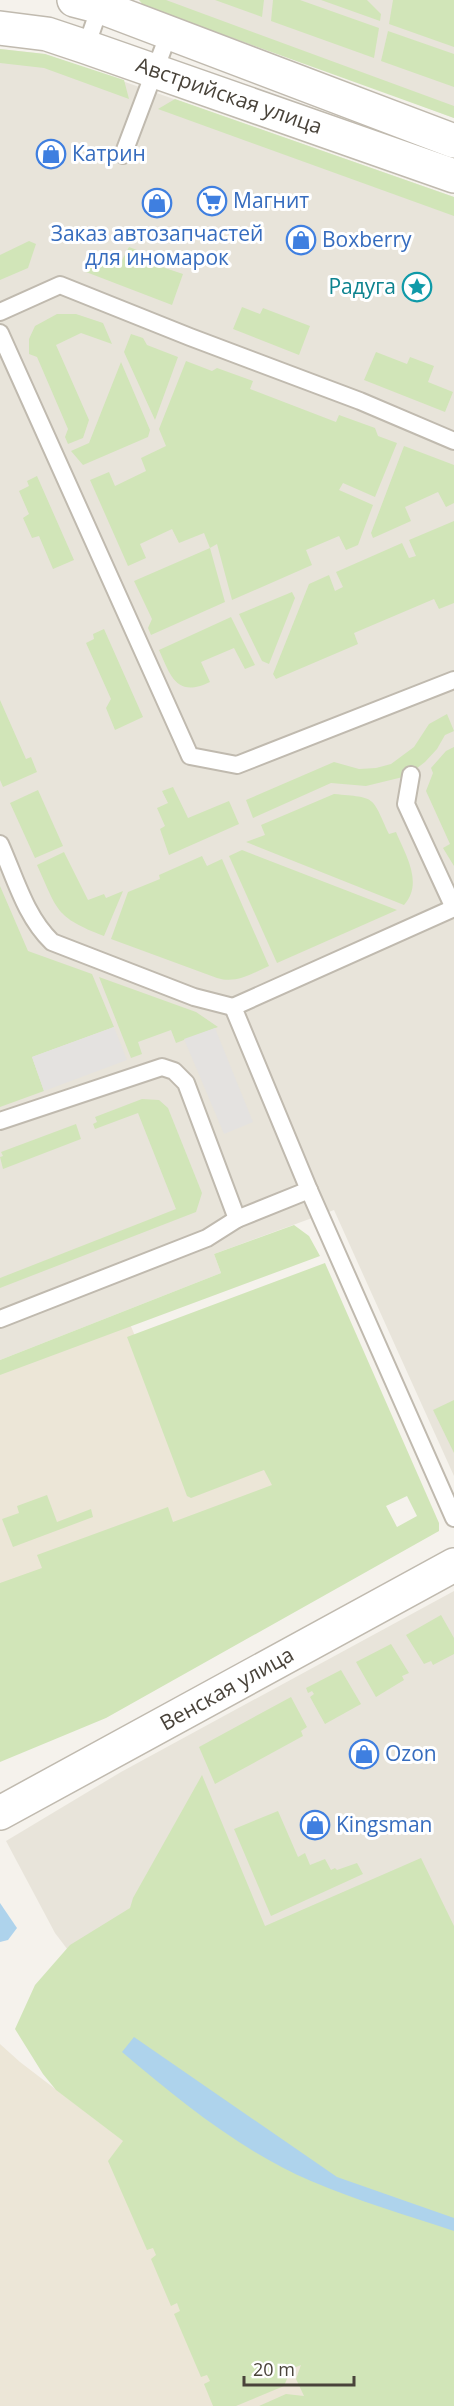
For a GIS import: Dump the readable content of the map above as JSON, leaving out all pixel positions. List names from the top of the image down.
{
  "streets": {
    "street": ["Австрийская улица", "Венская улица"]
  },
  "places": {
    "shop": [
      "Катрин",
      "Заказ автозапчастей для иномарок",
      "Boxberry",
      "Ozon",
      "Kingsman"
    ],
    "supermarket": ["Магнит"],
    "place": ["Радуга"]
  },
  "scale_bar": "20 m"
}
